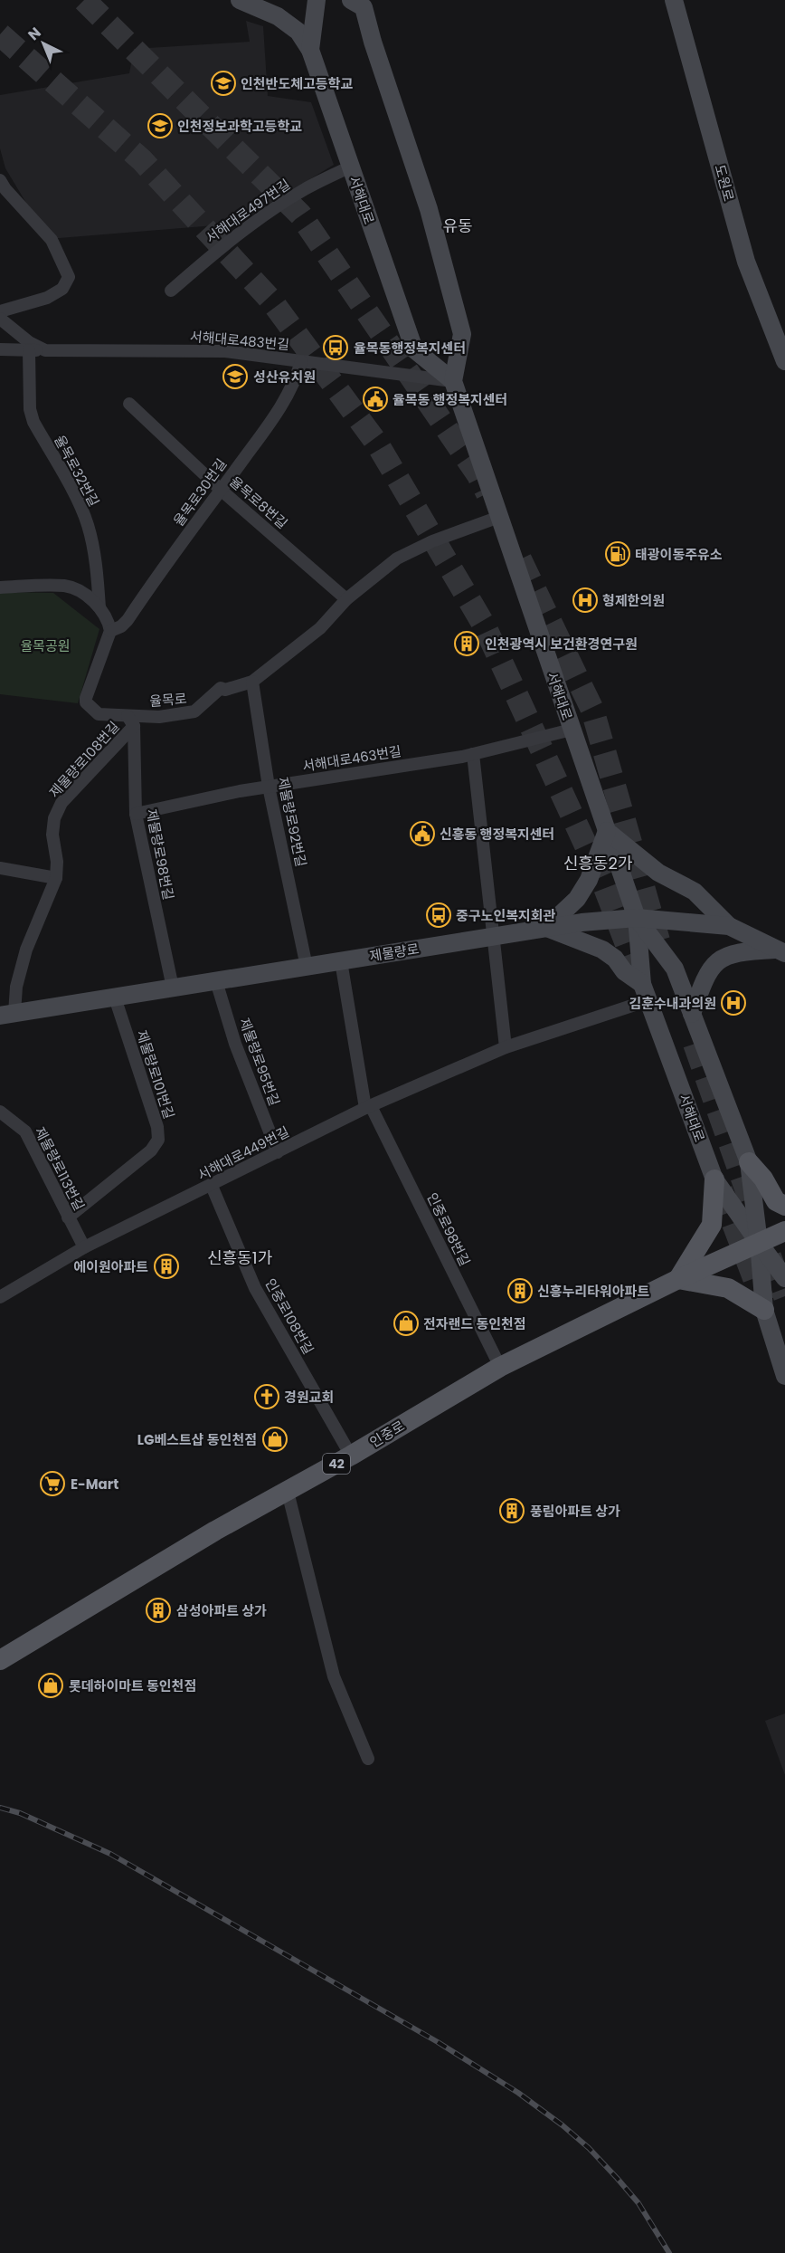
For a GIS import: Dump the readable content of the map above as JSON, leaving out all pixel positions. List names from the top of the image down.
{
  "streets": {
    "main road": [
      "도원로",
      "서해대로",
      "제물량로",
      "인중로",
      "42"
    ],
    "street": [
      "서해대로497번길",
      "서해대로483번길",
      "율목로32번길",
      "율목로30번길",
      "율목로8번길",
      "율목로",
      "서해대로463번길",
      "제물량로108번길",
      "제물량로92번길",
      "제물량로98번길",
      "제물량로95번길",
      "제물량로101번길",
      "서해대로449번길",
      "제물량로113번길",
      "인중로98번길",
      "인중로108번길"
    ]
  },
  "crossings": [
    ["서해대로", "서해대로497번길"],
    ["서해대로", "서해대로483번길"],
    ["서해대로", "율목로"],
    ["서해대로", "서해대로463번길"],
    ["서해대로", "제물량로"],
    ["서해대로", "서해대로449번길"],
    ["서해대로", "인중로"],
    ["서해대로483번길", "율목로32번길"],
    ["서해대로483번길", "율목로30번길"],
    ["율목로30번길", "율목로8번길"],
    ["율목로30번길", "율목로"],
    ["율목로8번길", "율목로"],
    ["율목로", "제물량로108번길"],
    ["율목로", "제물량로92번길"],
    ["율목로", "제물량로98번길"],
    ["서해대로463번길", "제물량로92번길"],
    ["서해대로463번길", "제물량로98번길"],
    ["제물량로108번길", "제물량로98번길"],
    ["제물량로108번길", "제물량로"],
    ["제물량로92번길", "제물량로"],
    ["제물량로98번길", "제물량로"],
    ["제물량로", "제물량로95번길"],
    ["제물량로", "제물량로101번길"],
    ["제물량로", "인중로98번길"],
    ["제물량로95번길", "서해대로449번길"],
    ["제물량로101번길", "제물량로113번길"],
    ["서해대로449번길", "제물량로113번길"],
    ["서해대로449번길", "인중로98번길"],
    ["서해대로449번길", "인중로108번길"],
    ["인중로98번길", "인중로"],
    ["인중로108번길", "인중로"]
  ],
  "districts": ["유동", "신흥동2가", "신흥동1가"],
  "parks": ["율목공원"],
  "places": {
    "school or university": ["인천반도체고등학교", "인천정보과학고등학교", "성산유치원"],
    "bus stop": ["율목동행정복지센터", "중구노인복지회관"],
    "public building": ["율목동 행정복지센터", "신흥동 행정복지센터"],
    "fuel station": ["태광이동주유소"],
    "hospital": ["형제한의원", "김훈수내과의원"],
    "building": [
      "인천광역시 보건환경연구원",
      "에이원아파트",
      "신흥누리타워아파트",
      "풍림아파트 상가",
      "삼성아파트 상가"
    ],
    "shop": ["전자랜드 동인천점", "LG베스트샵 동인천점", "롯데하이마트 동인천점"],
    "church": ["경원교회"],
    "supermarket": ["E-Mart"]
  },
  "north": "top left"
}
